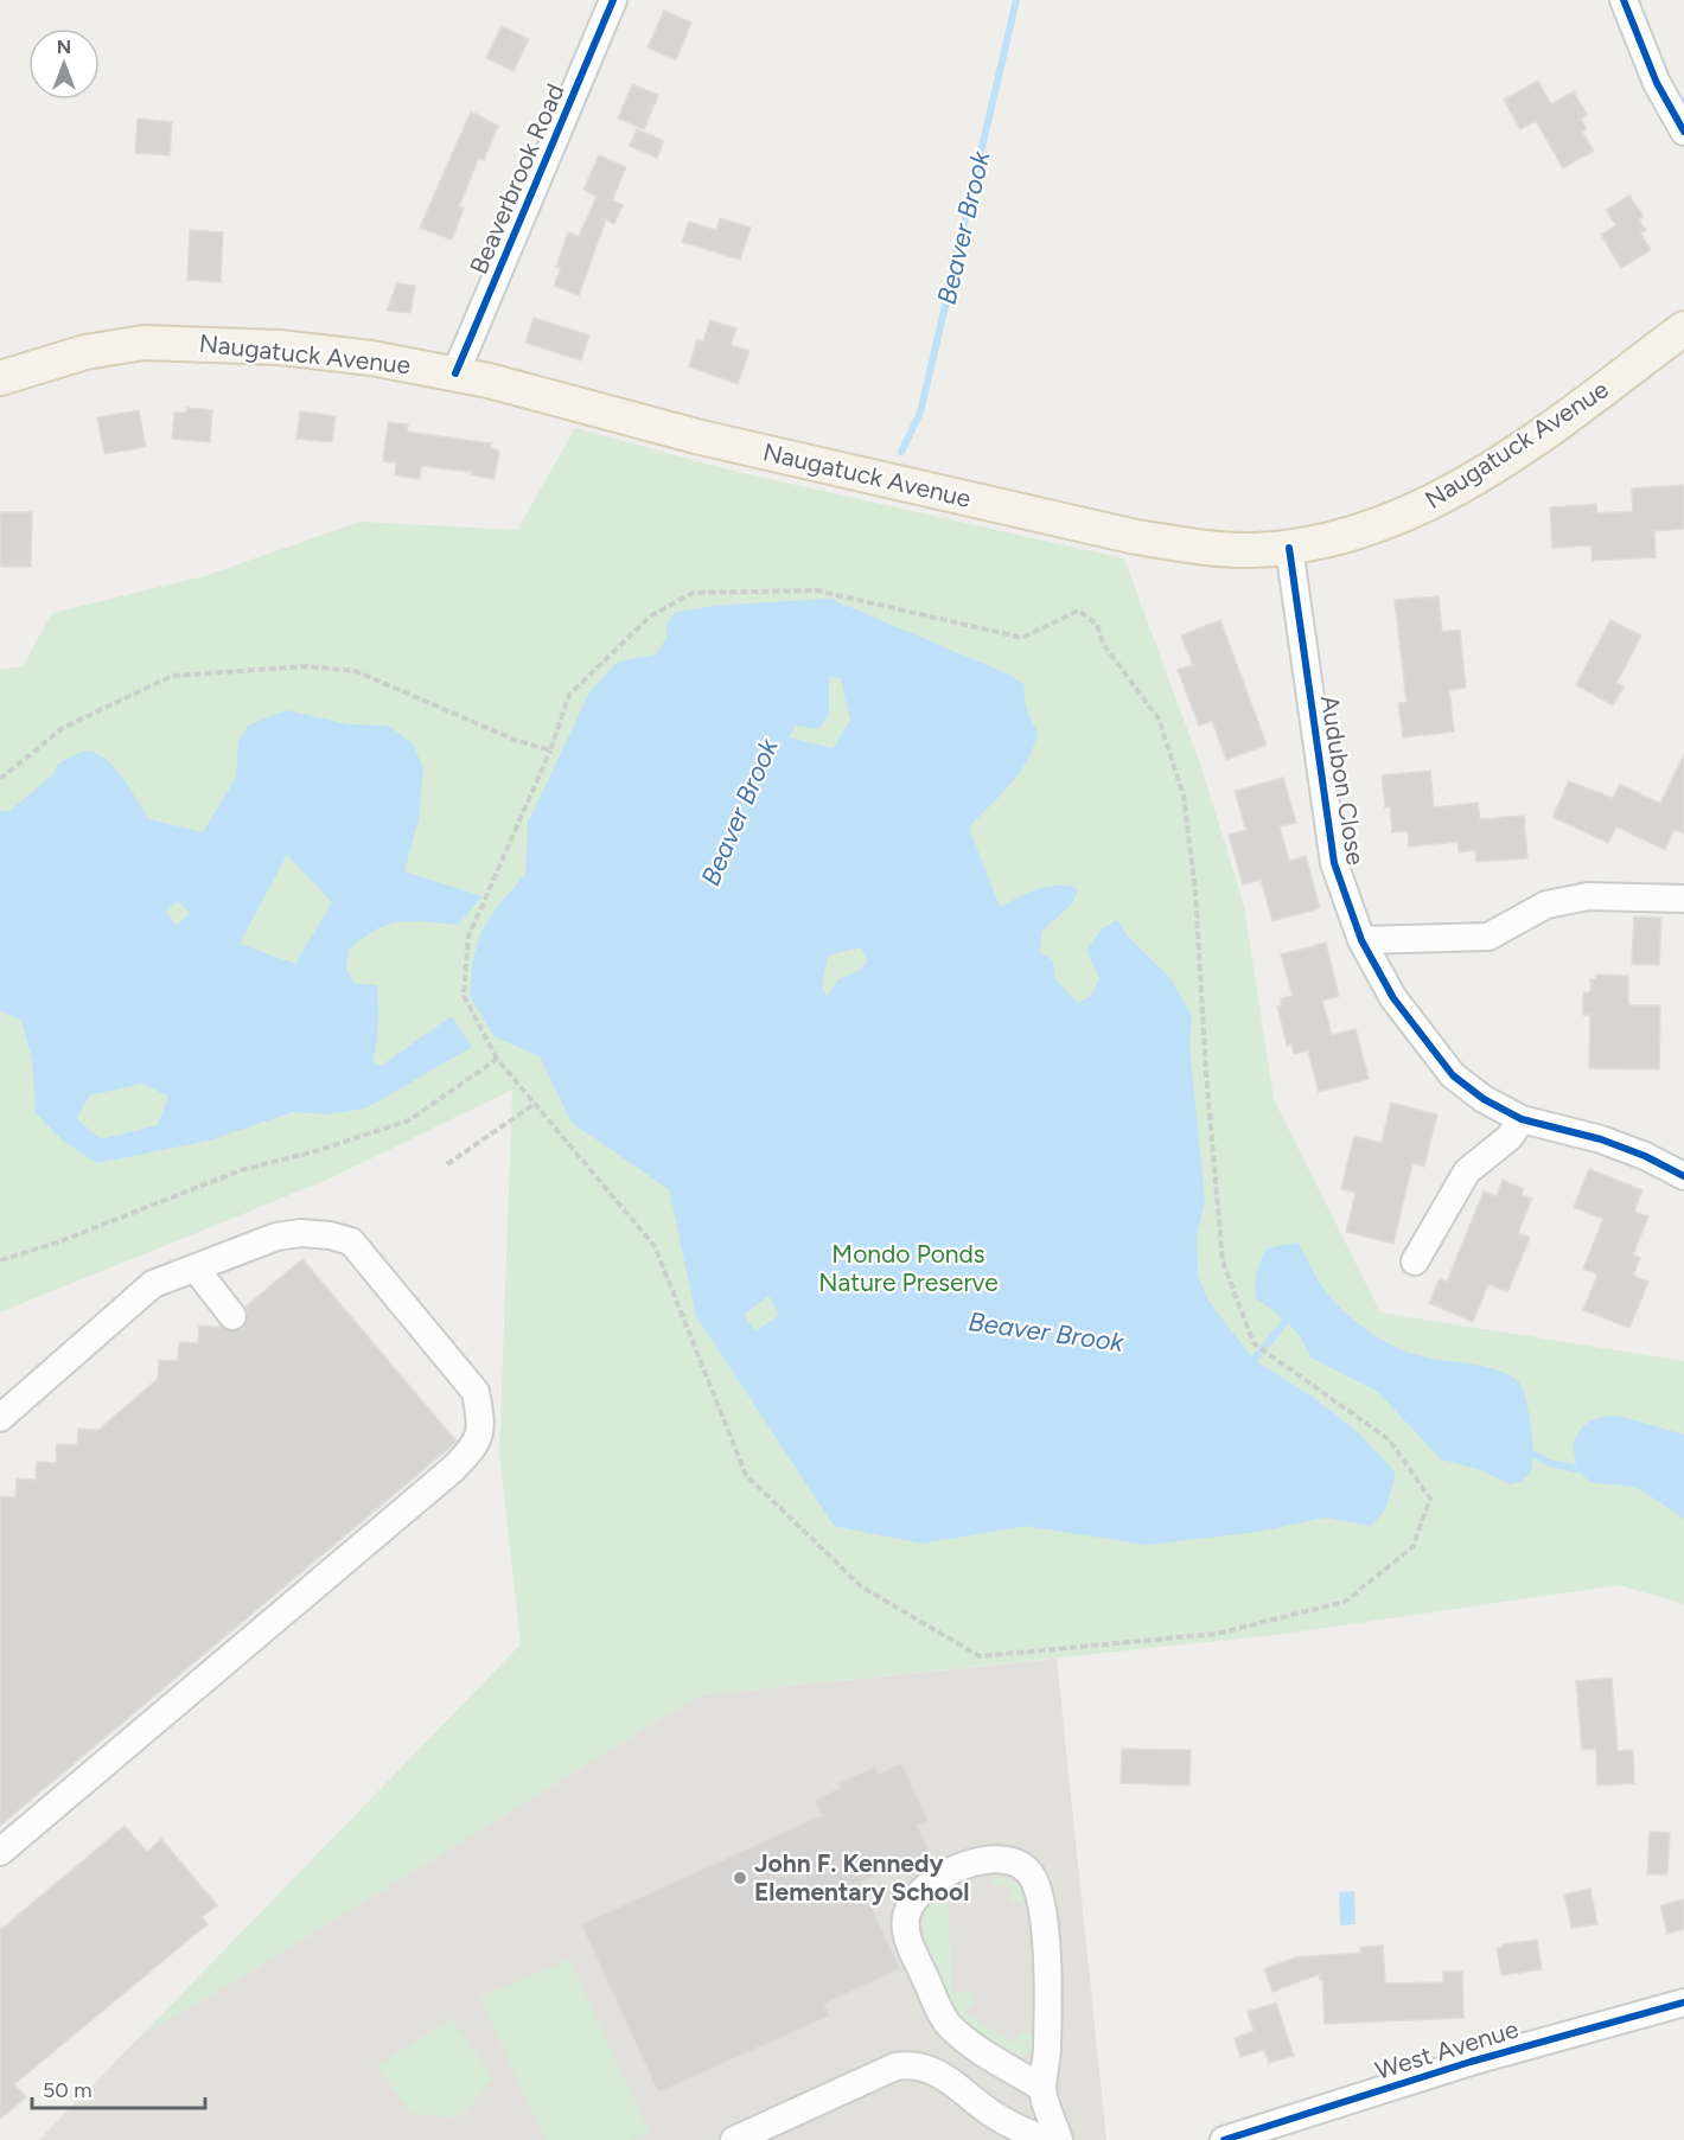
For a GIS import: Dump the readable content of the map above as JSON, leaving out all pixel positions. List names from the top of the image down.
{
  "streets": {
    "main road": ["Naugatuck Avenue"],
    "street": ["Beaverbrook Road", "Audubon Close", "West Avenue"]
  },
  "crossings": [
    ["Beaverbrook Road", "Naugatuck Avenue"],
    ["Naugatuck Avenue", "Audubon Close"]
  ],
  "water": ["Beaver Brook"],
  "parks": ["Mondo Ponds Nature Preserve"],
  "places": ["John F. Kennedy Elementary School"],
  "scale_bar": "50 m",
  "north": "top"
}
